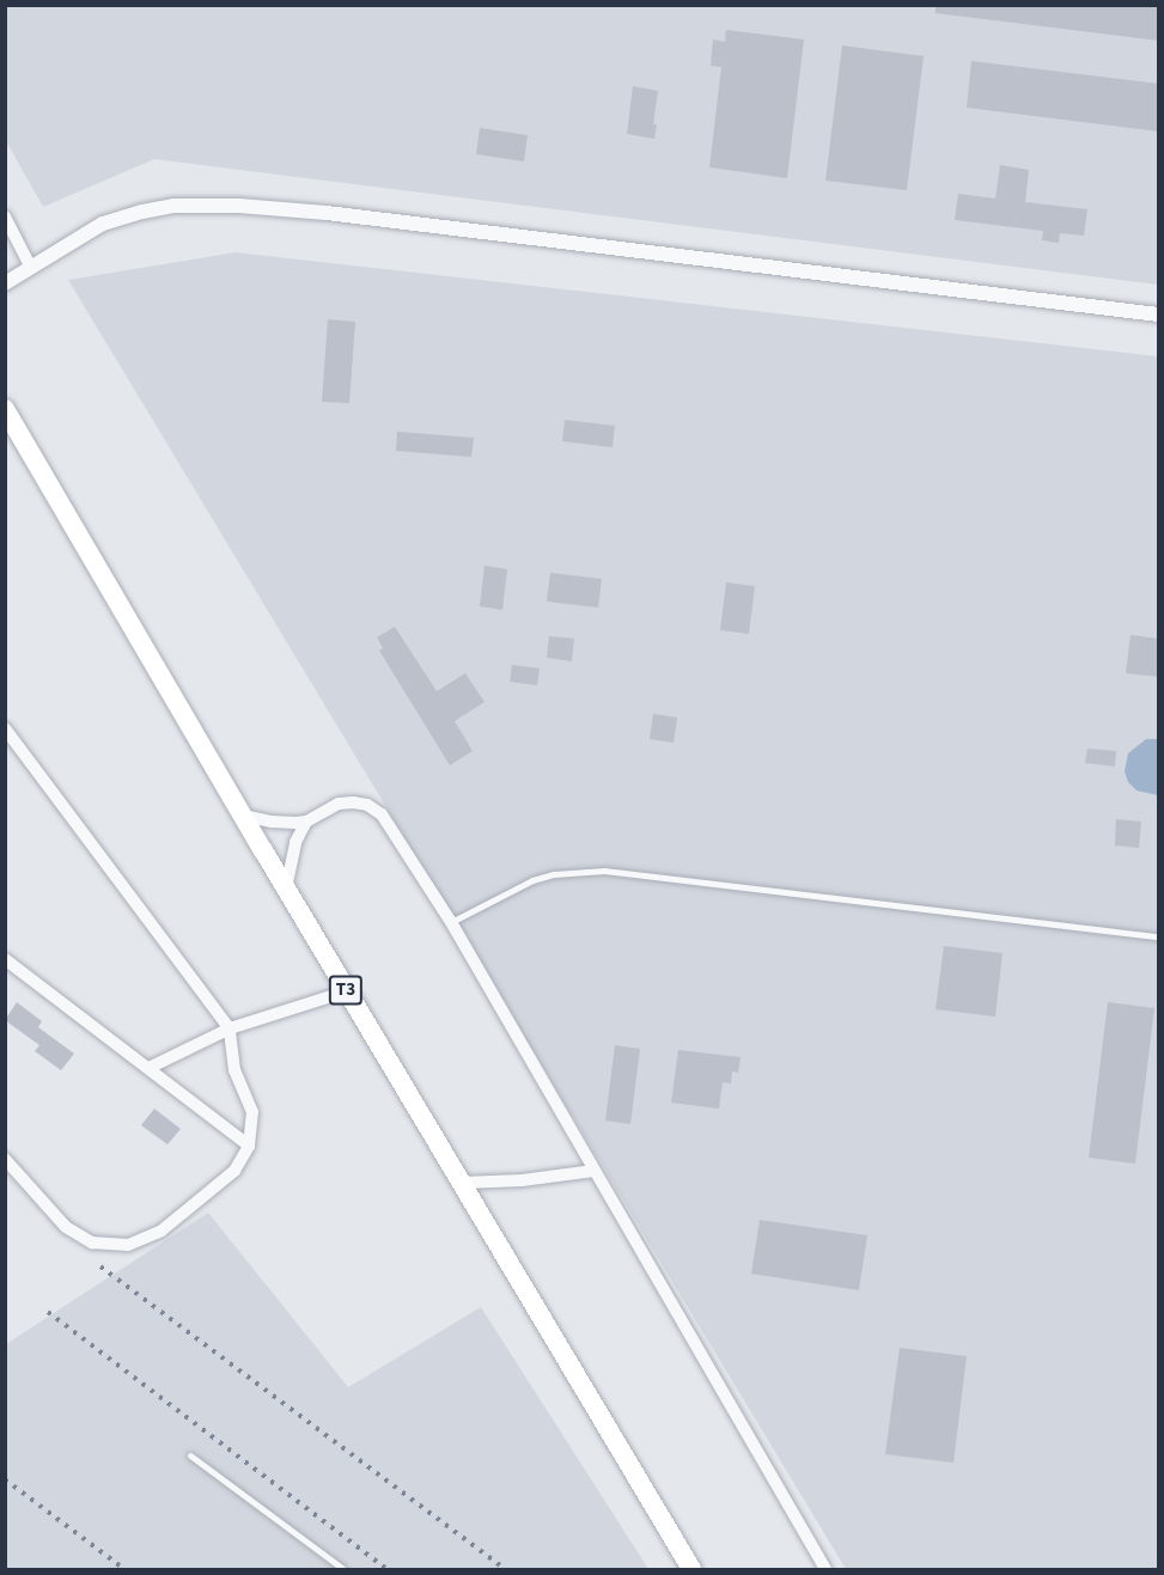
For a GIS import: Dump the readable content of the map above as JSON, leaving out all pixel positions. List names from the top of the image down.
{
  "streets": {
    "highway": ["T3"]
  }
}
